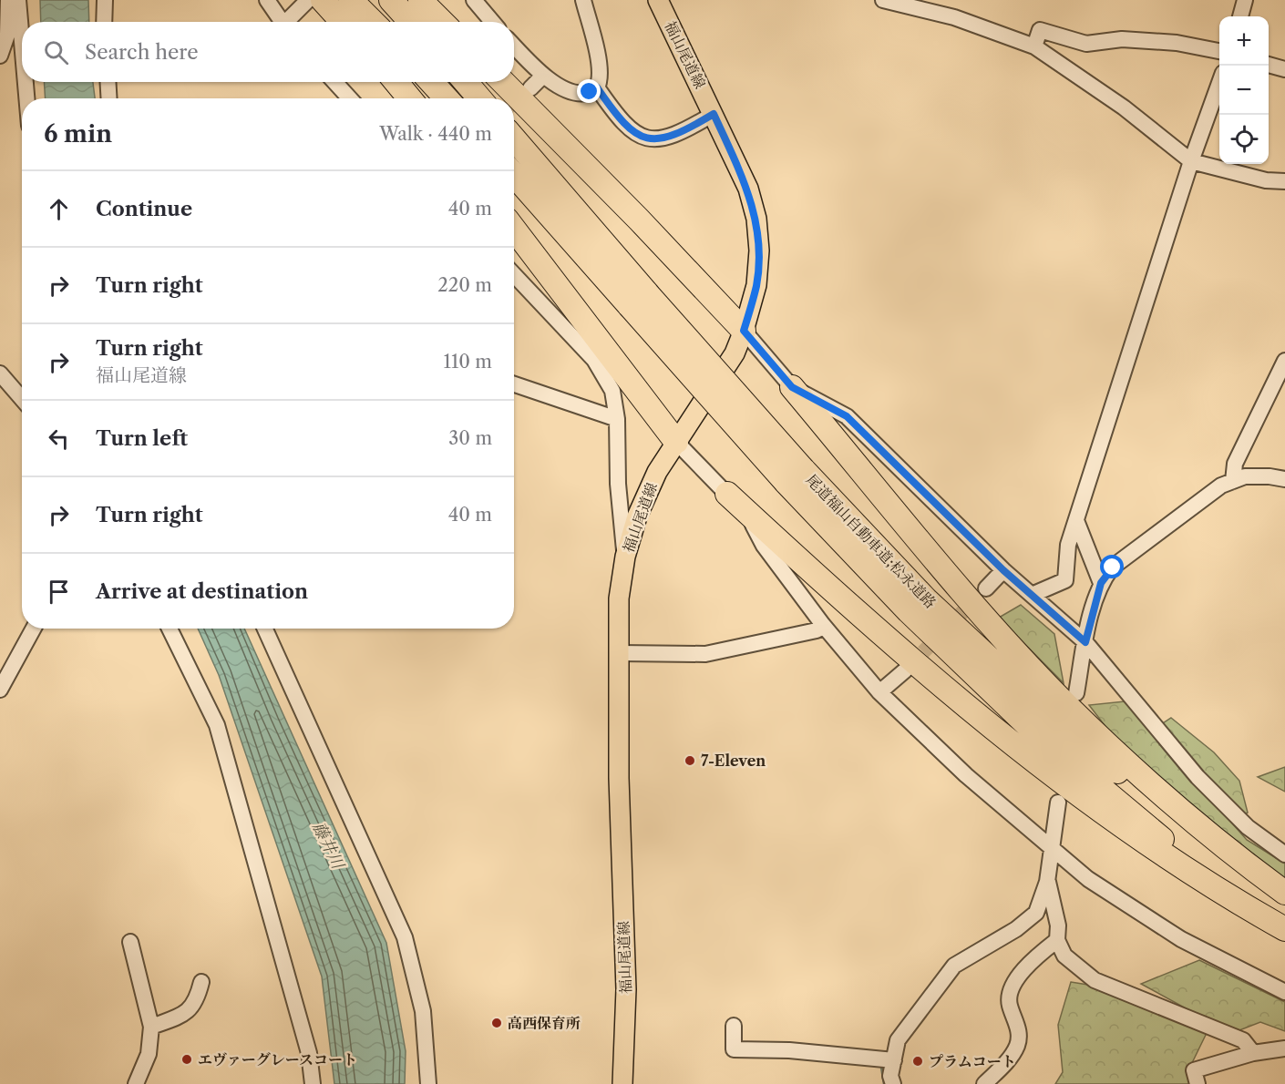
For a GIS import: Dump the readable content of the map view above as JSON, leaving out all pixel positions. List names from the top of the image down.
{
  "streets": {
    "highway": ["尾道福山自動車道;松永道路"],
    "main road": ["福山尾道線"]
  },
  "water": ["藤井川"],
  "places": [
    "7-Eleven",
    "高西保育所",
    "エヴァーグレースコート",
    "プラムコート"
  ],
  "page": {
    "map_buttons": ["+", "−"],
    "search": "Search here",
    "heading": ["6 min", "Walk · 440 m"],
    "list": [
      ["Continue", "40 m"],
      ["Turn right", "220 m"],
      ["Turn right", "福山尾道線", "110 m"],
      ["Turn left", "30 m"],
      ["Turn right", "40 m"],
      "Arrive at destination"
    ]
  }
}
